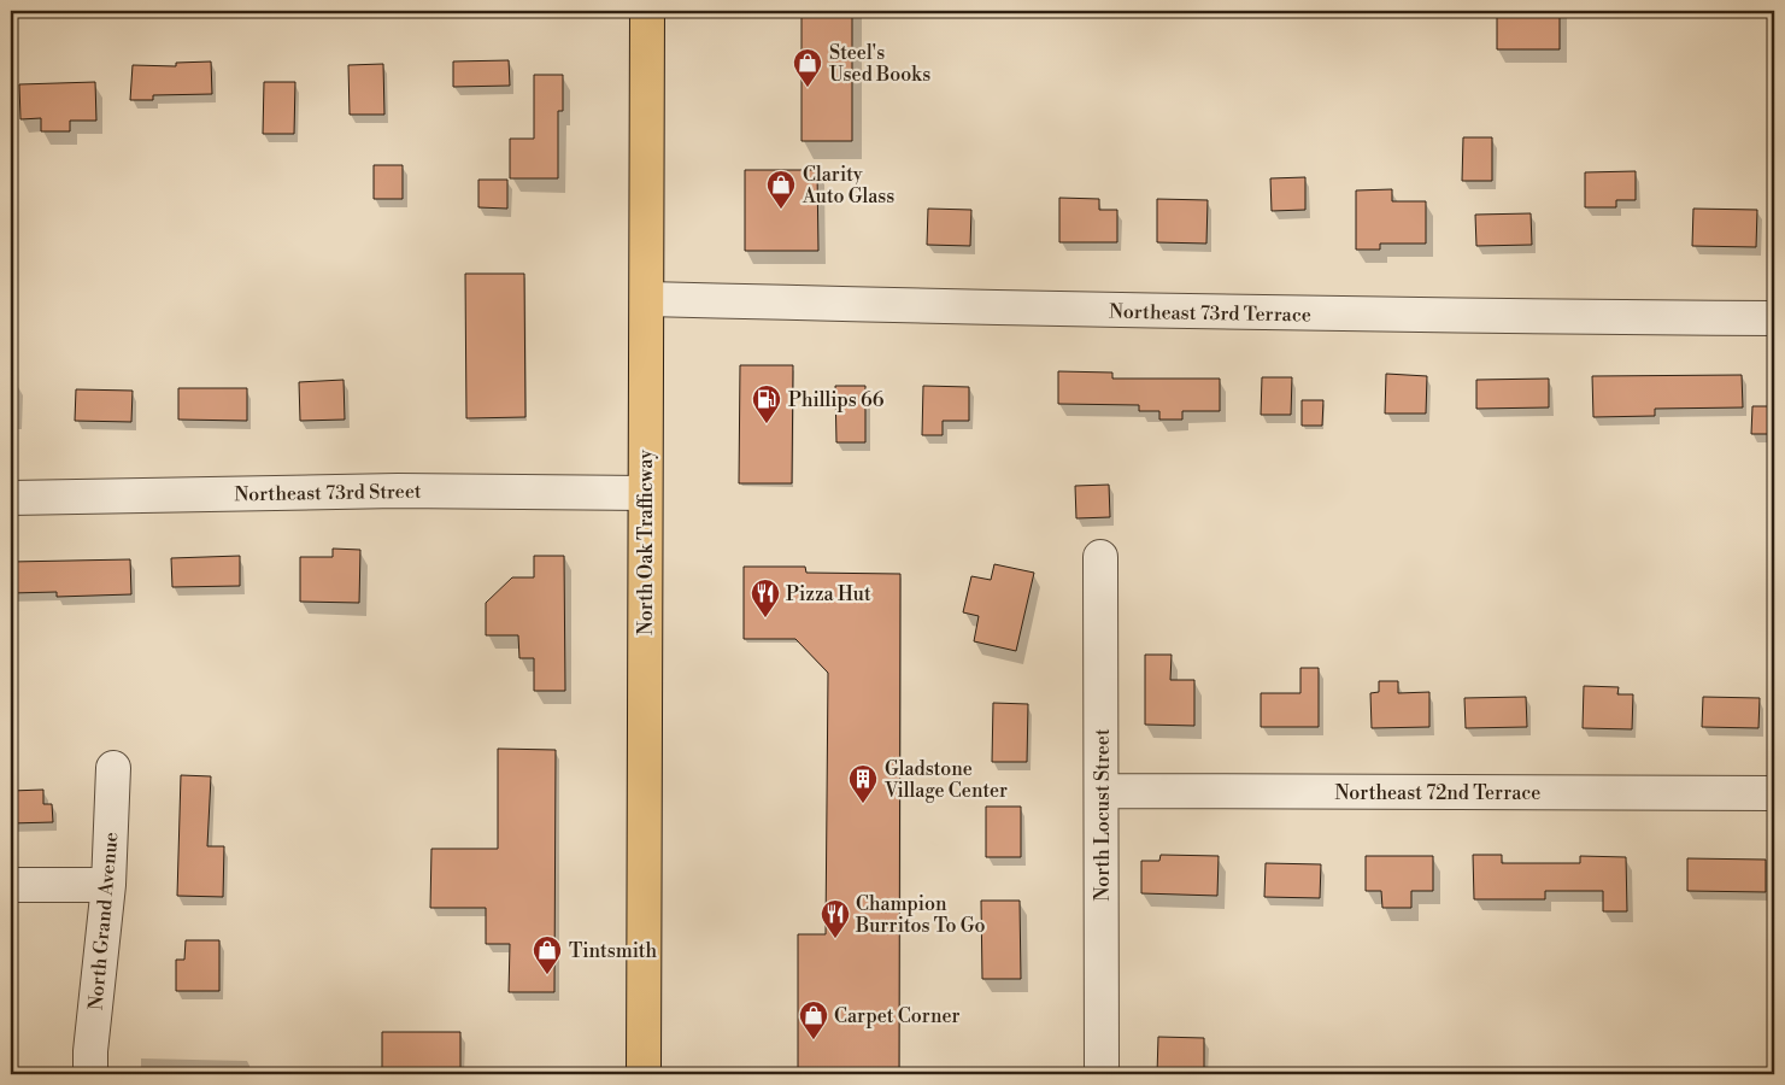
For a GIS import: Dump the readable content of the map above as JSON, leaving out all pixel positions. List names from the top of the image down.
{
  "streets": {
    "main road": ["North Oak Trafficway"],
    "street": [
      "Northeast 73rd Terrace",
      "Northeast 73rd Street",
      "Northeast 72nd Terrace",
      "North Locust Street",
      "North Grand Avenue"
    ]
  },
  "crossings": [
    ["Northeast 73rd Terrace", "North Oak Trafficway"],
    ["Northeast 73rd Street", "North Oak Trafficway"],
    ["Northeast 72nd Terrace", "North Locust Street"]
  ],
  "places": {
    "shop": [
      "Steel's Used Books",
      "Clarity Auto Glass",
      "Tintsmith",
      "Carpet Corner"
    ],
    "fuel station": ["Phillips 66"],
    "restaurant": ["Pizza Hut", "Champion Burritos To Go"],
    "building": ["Gladstone Village Center"]
  }
}
